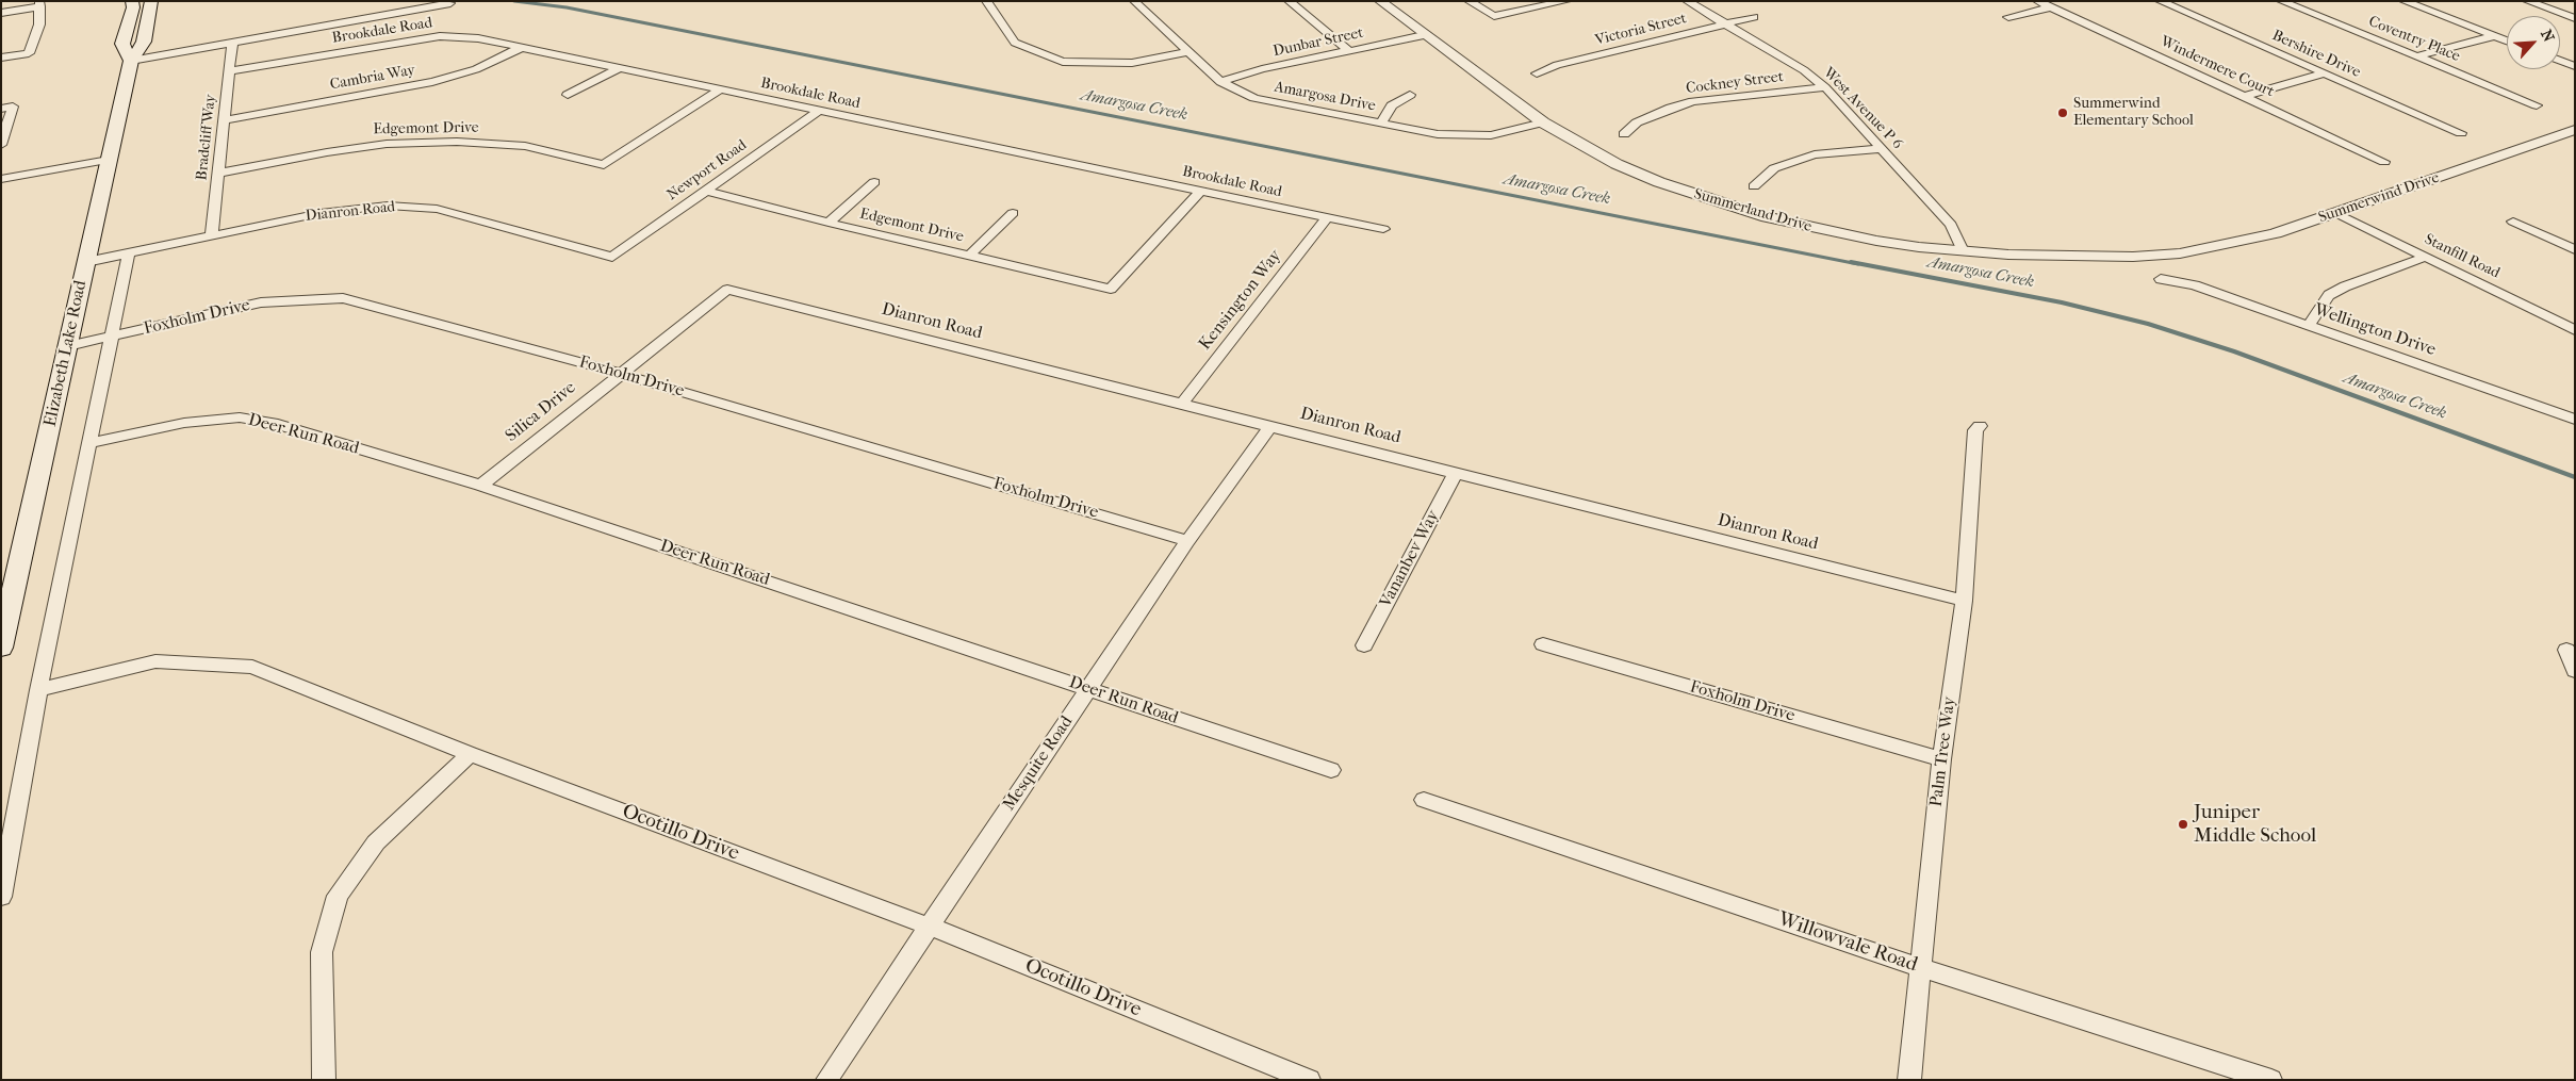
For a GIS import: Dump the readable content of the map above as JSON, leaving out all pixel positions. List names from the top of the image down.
{
  "streets": {
    "main road": ["Elizabeth Lake Road"],
    "street": [
      "Victoria Street",
      "Brookdale Road",
      "Coventry Place",
      "Dunbar Street",
      "Bershire Drive",
      "Windermere Court",
      "Cambria Way",
      "Cockney Street",
      "Amargosa Drive",
      "West Avenue P 6",
      "Edgemont Drive",
      "Bradcliff Way",
      "Newport Road",
      "Summerwind Drive",
      "Summerland Drive",
      "Dianron Road",
      "Stanfill Road",
      "Kensington Way",
      "Foxholm Drive",
      "Wellington Drive",
      "Silica Drive",
      "Deer Run Road",
      "Vananbev Way",
      "Palm Tree Way",
      "Mesquite Road",
      "Ocotillo Drive",
      "Willowvale Road"
    ]
  },
  "crossings": [
    ["Victoria Street", "West Avenue P 6"],
    ["Brookdale Road", "Cambria Way"],
    ["Brookdale Road", "Edgemont Drive"],
    ["Brookdale Road", "Bradcliff Way"],
    ["Brookdale Road", "Newport Road"],
    ["Brookdale Road", "Kensington Way"],
    ["Dunbar Street", "Amargosa Drive"],
    ["Dunbar Street", "Summerland Drive"],
    ["Cambria Way", "Bradcliff Way"],
    ["Cockney Street", "West Avenue P 6"],
    ["Amargosa Drive", "Summerland Drive"],
    ["West Avenue P 6", "Summerland Drive"],
    ["Edgemont Drive", "Bradcliff Way"],
    ["Edgemont Drive", "Newport Road"],
    ["Bradcliff Way", "Dianron Road"],
    ["Newport Road", "Dianron Road"],
    ["Summerwind Drive", "Summerland Drive"],
    ["Summerwind Drive", "Stanfill Road"],
    ["Dianron Road", "Kensington Way"],
    ["Dianron Road", "Elizabeth Lake Road"],
    ["Dianron Road", "Silica Drive"],
    ["Dianron Road", "Vananbev Way"],
    ["Dianron Road", "Palm Tree Way"],
    ["Dianron Road", "Mesquite Road"],
    ["Foxholm Drive", "Elizabeth Lake Road"],
    ["Foxholm Drive", "Silica Drive"],
    ["Foxholm Drive", "Palm Tree Way"],
    ["Foxholm Drive", "Mesquite Road"],
    ["Silica Drive", "Deer Run Road"],
    ["Deer Run Road", "Mesquite Road"],
    ["Palm Tree Way", "Willowvale Road"],
    ["Mesquite Road", "Ocotillo Drive"]
  ],
  "water": ["Amargosa Creek"],
  "places": ["Summerwind Elementary School", "Juniper Middle School"],
  "north": "top right"
}
